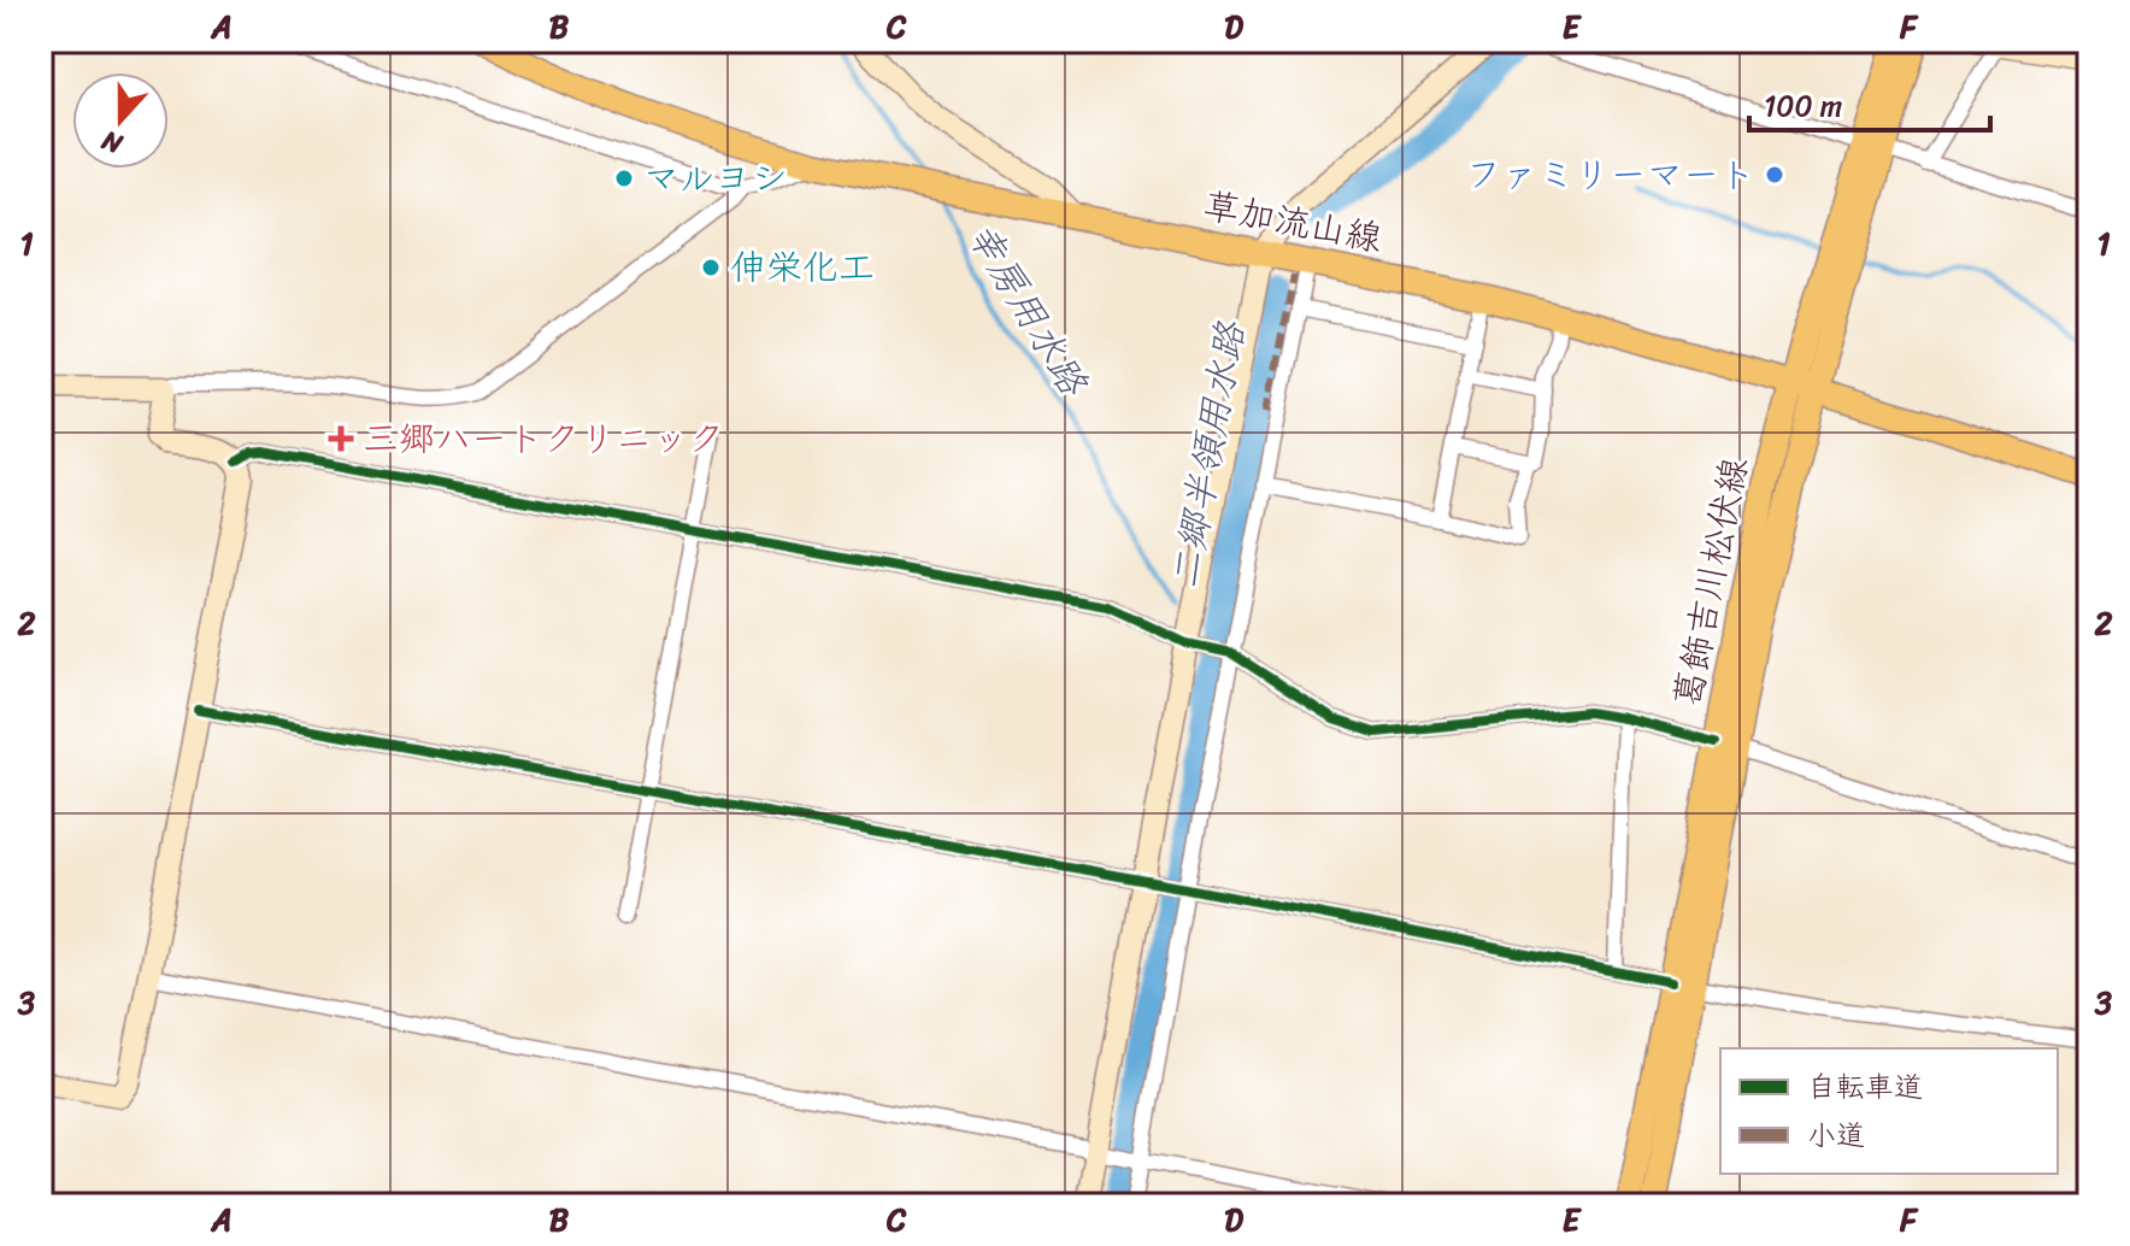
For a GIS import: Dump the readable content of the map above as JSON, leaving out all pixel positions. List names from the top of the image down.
{
  "streets": {
    "main road": ["草加流山線", "葛飾吉川松伏線"]
  },
  "crossings": [
    ["草加流山線", "葛飾吉川松伏線"]
  ],
  "water": ["幸房用水路", "二郷半領用水路"],
  "places": {
    "other": ["ファミリーマート", "マルヨシ", "伸栄化工"],
    "health": ["三郷ハートクリニック"]
  },
  "legend": ["自転車道", "小道"],
  "scale_bar": "100 m",
  "north": "bottom",
  "grid": {
    "columns": [
      "A",
      "B",
      "C",
      "D",
      "E",
      "F"
    ],
    "rows": ["1", "2", "3"]
  }
}
